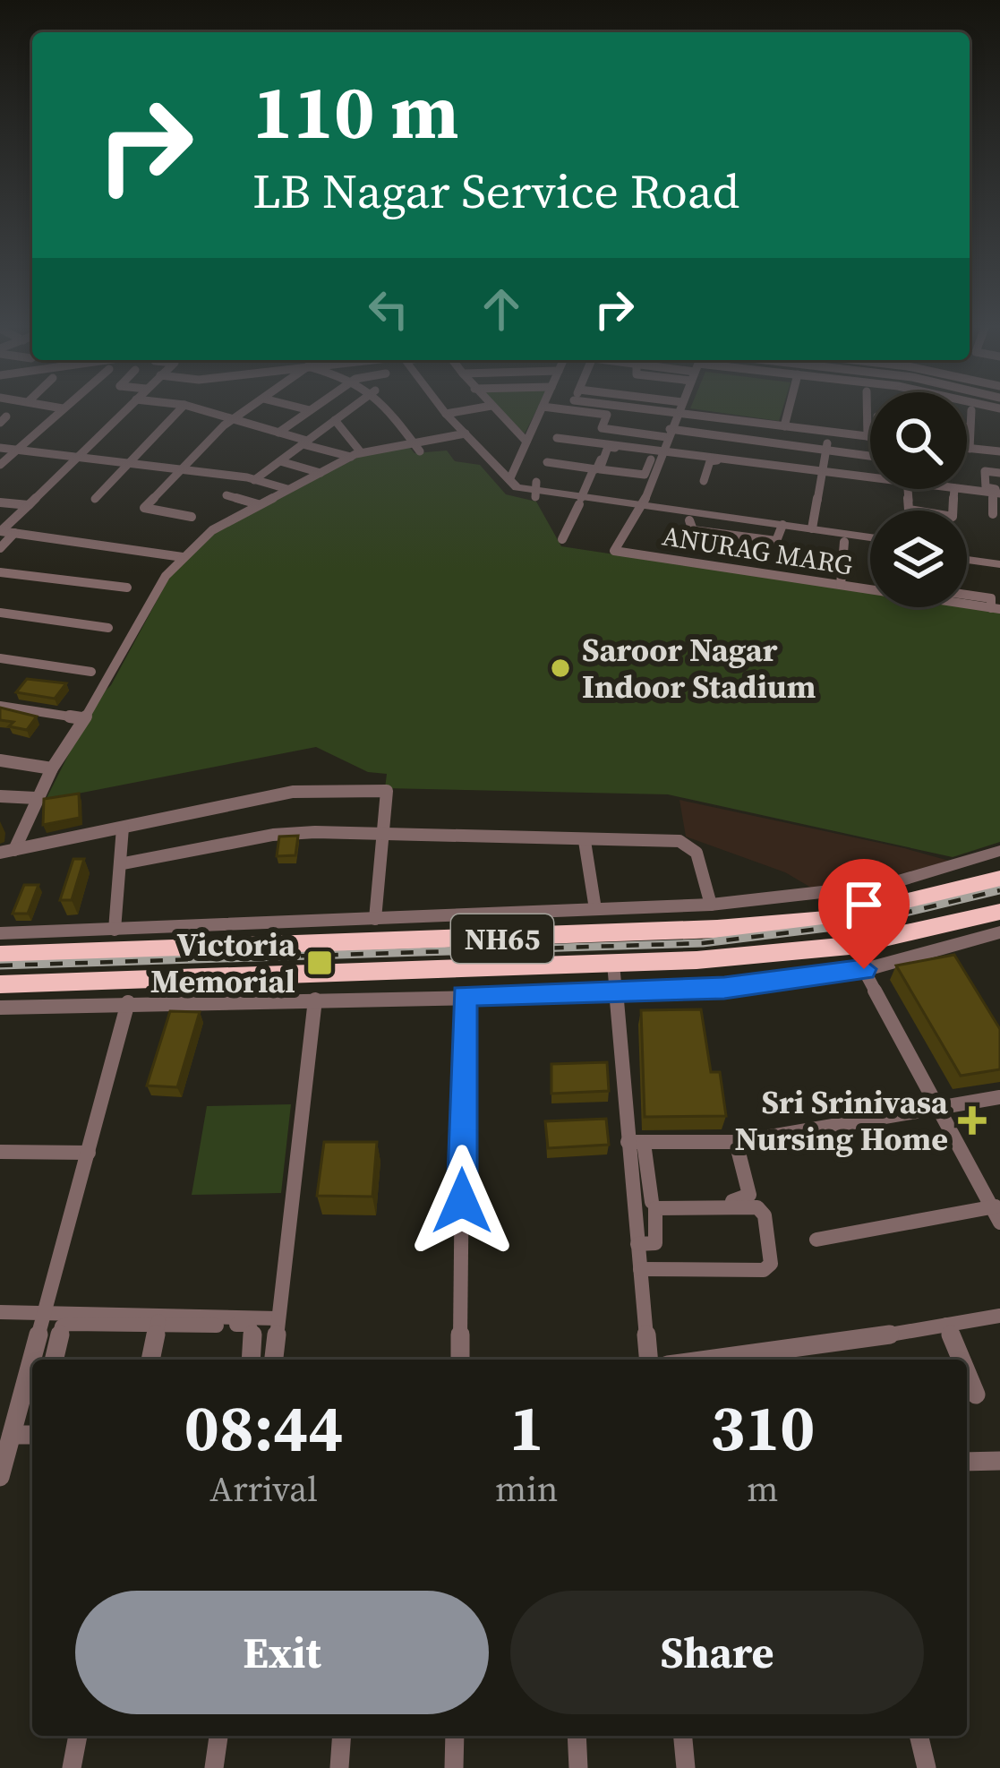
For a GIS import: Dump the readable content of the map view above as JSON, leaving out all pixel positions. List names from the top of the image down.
{
  "streets": {
    "highway": ["NH65"],
    "street": ["ANURAG MARG"]
  },
  "places": {
    "other": ["Saroor Nagar Indoor Stadium"],
    "transit": ["Victoria Memorial"],
    "health": ["Sri Srinivasa Nursing Home"]
  },
  "page": {
    "turn": ["110 m", "LB Nagar Service Road"],
    "eta": [
      "08:44",
      "Arrival",
      "1",
      "min",
      "310",
      "m"
    ],
    "buttons": ["Exit", "Share"]
  }
}
